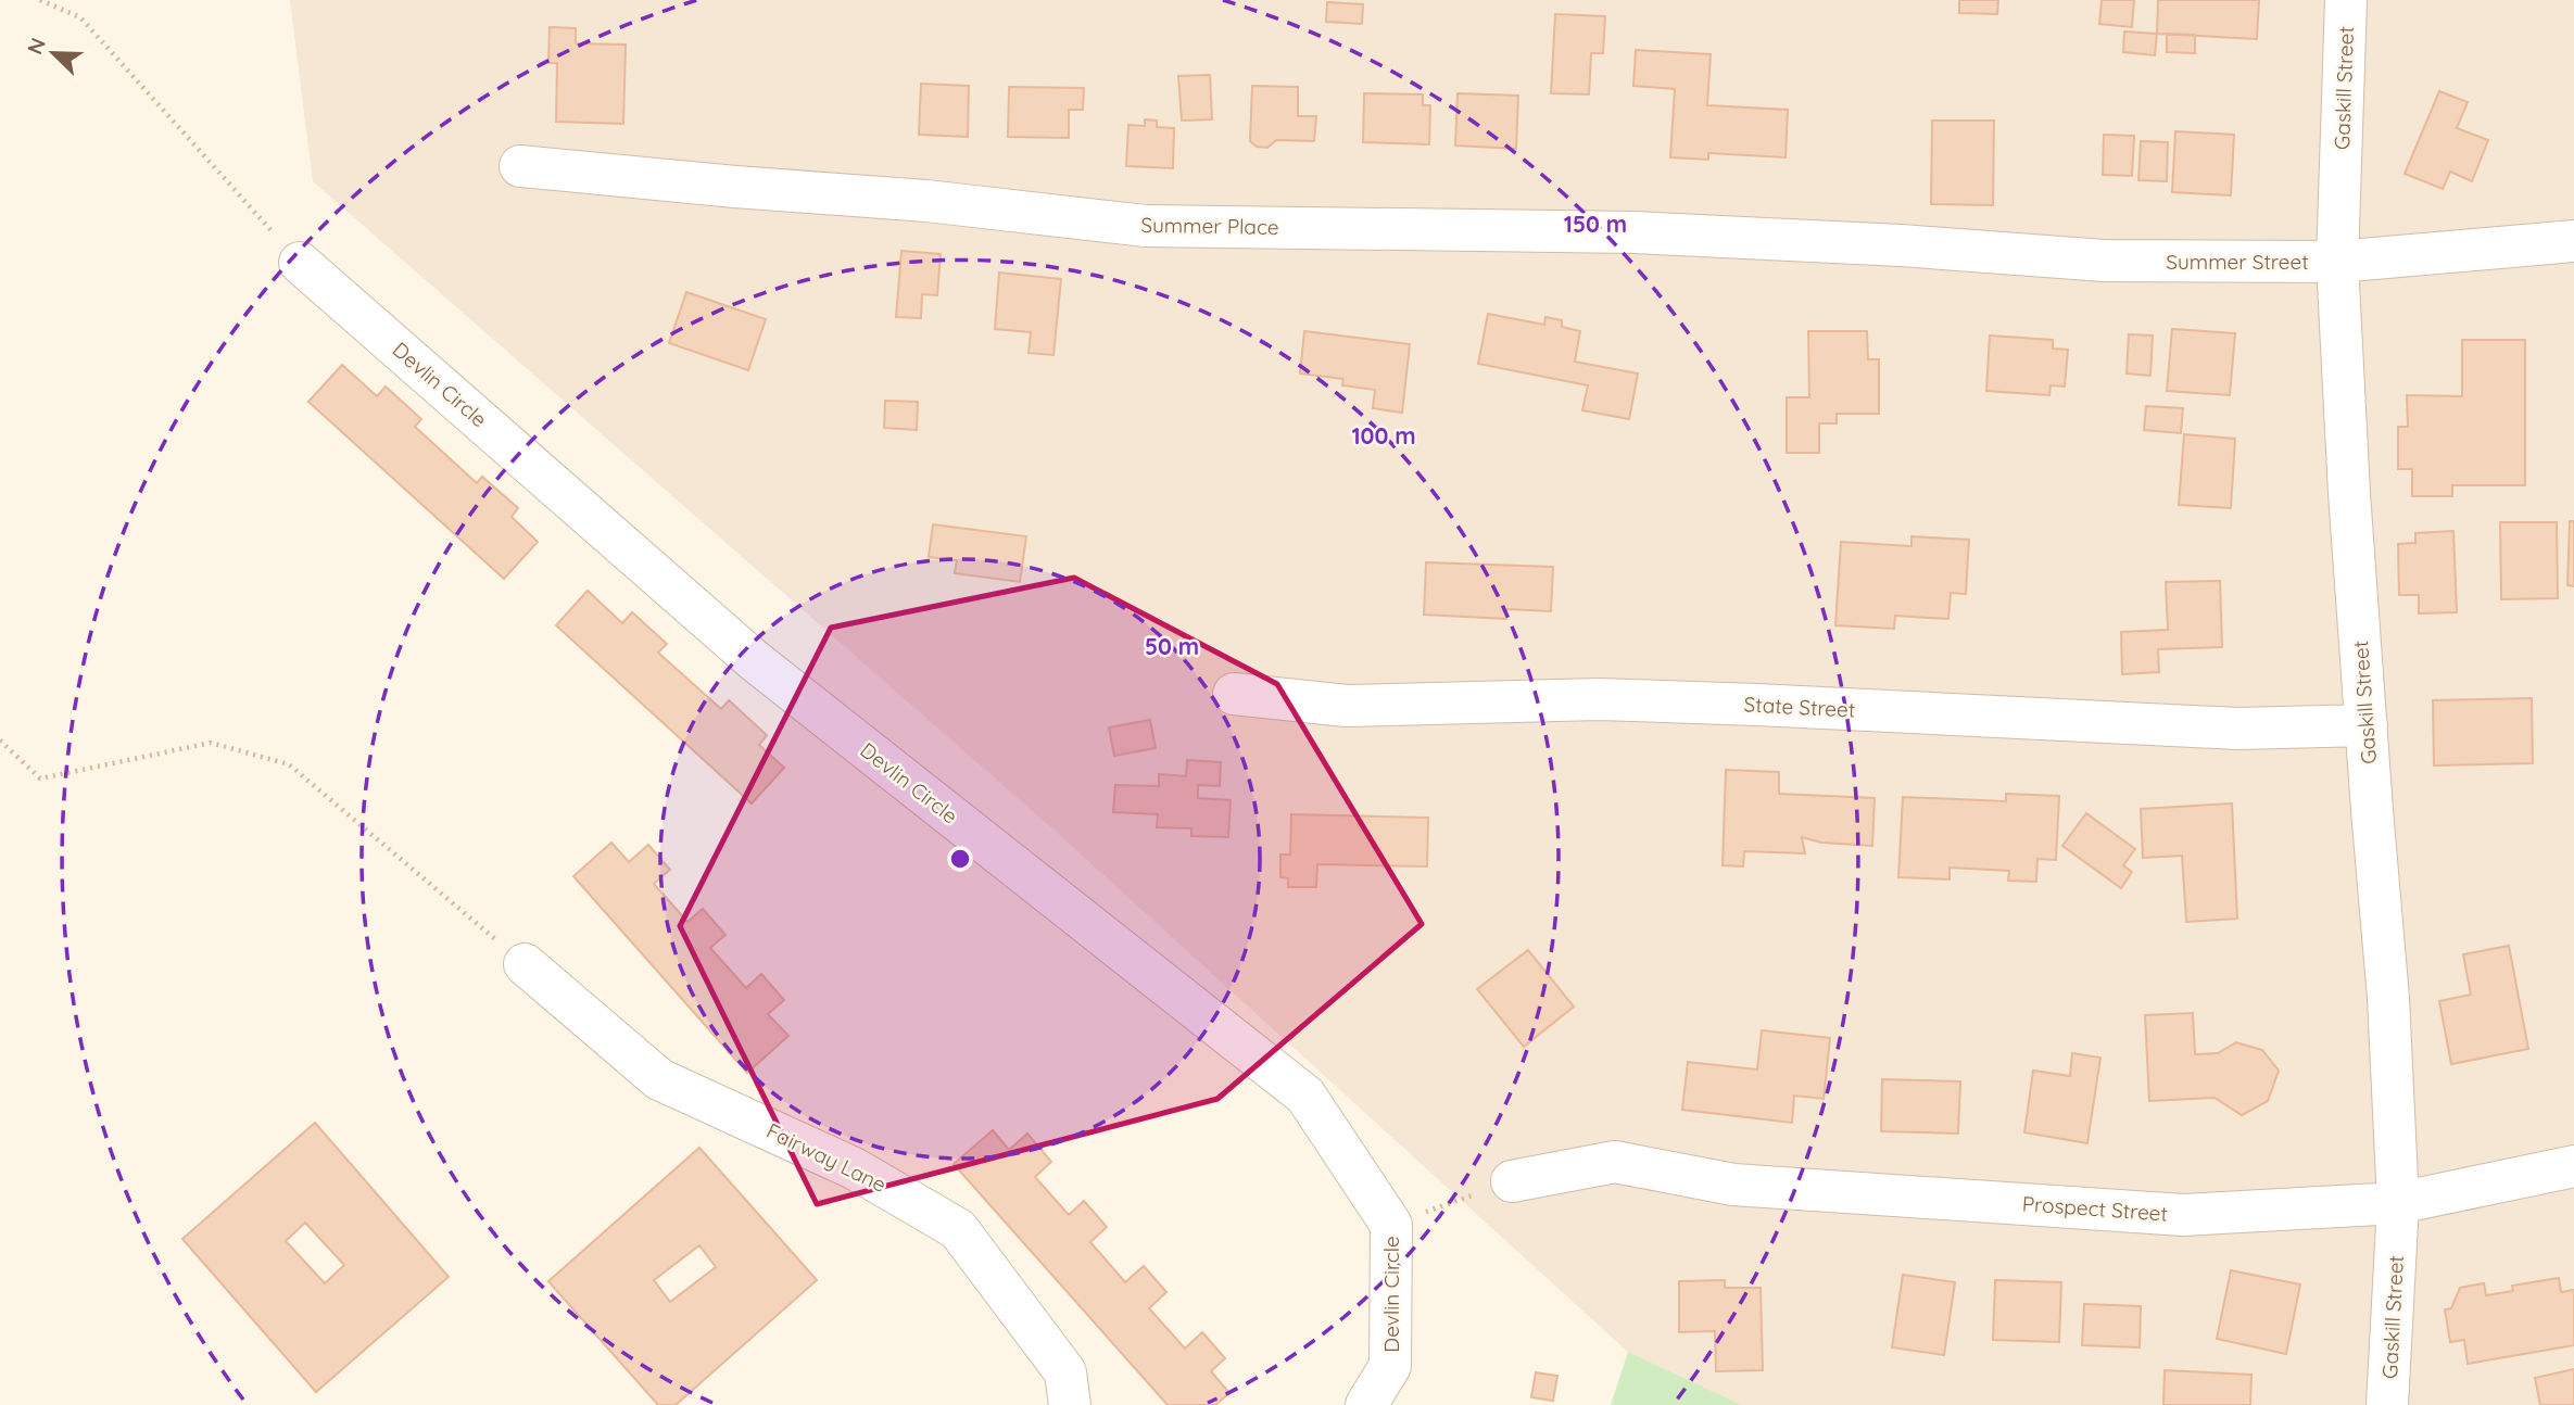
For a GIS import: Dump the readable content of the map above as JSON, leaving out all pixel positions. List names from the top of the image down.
{
  "streets": {
    "street": [
      "Gaskill Street",
      "Summer Place",
      "Summer Street",
      "Devlin Circle",
      "State Street",
      "Fairway Lane",
      "Prospect Street"
    ]
  },
  "crossings": [
    ["Gaskill Street", "Summer Street"],
    ["Gaskill Street", "State Street"],
    ["Gaskill Street", "Prospect Street"],
    ["Summer Place", "Summer Street"]
  ],
  "north": "top left",
  "rings": ["150 m", "100 m", "50 m"]
}
